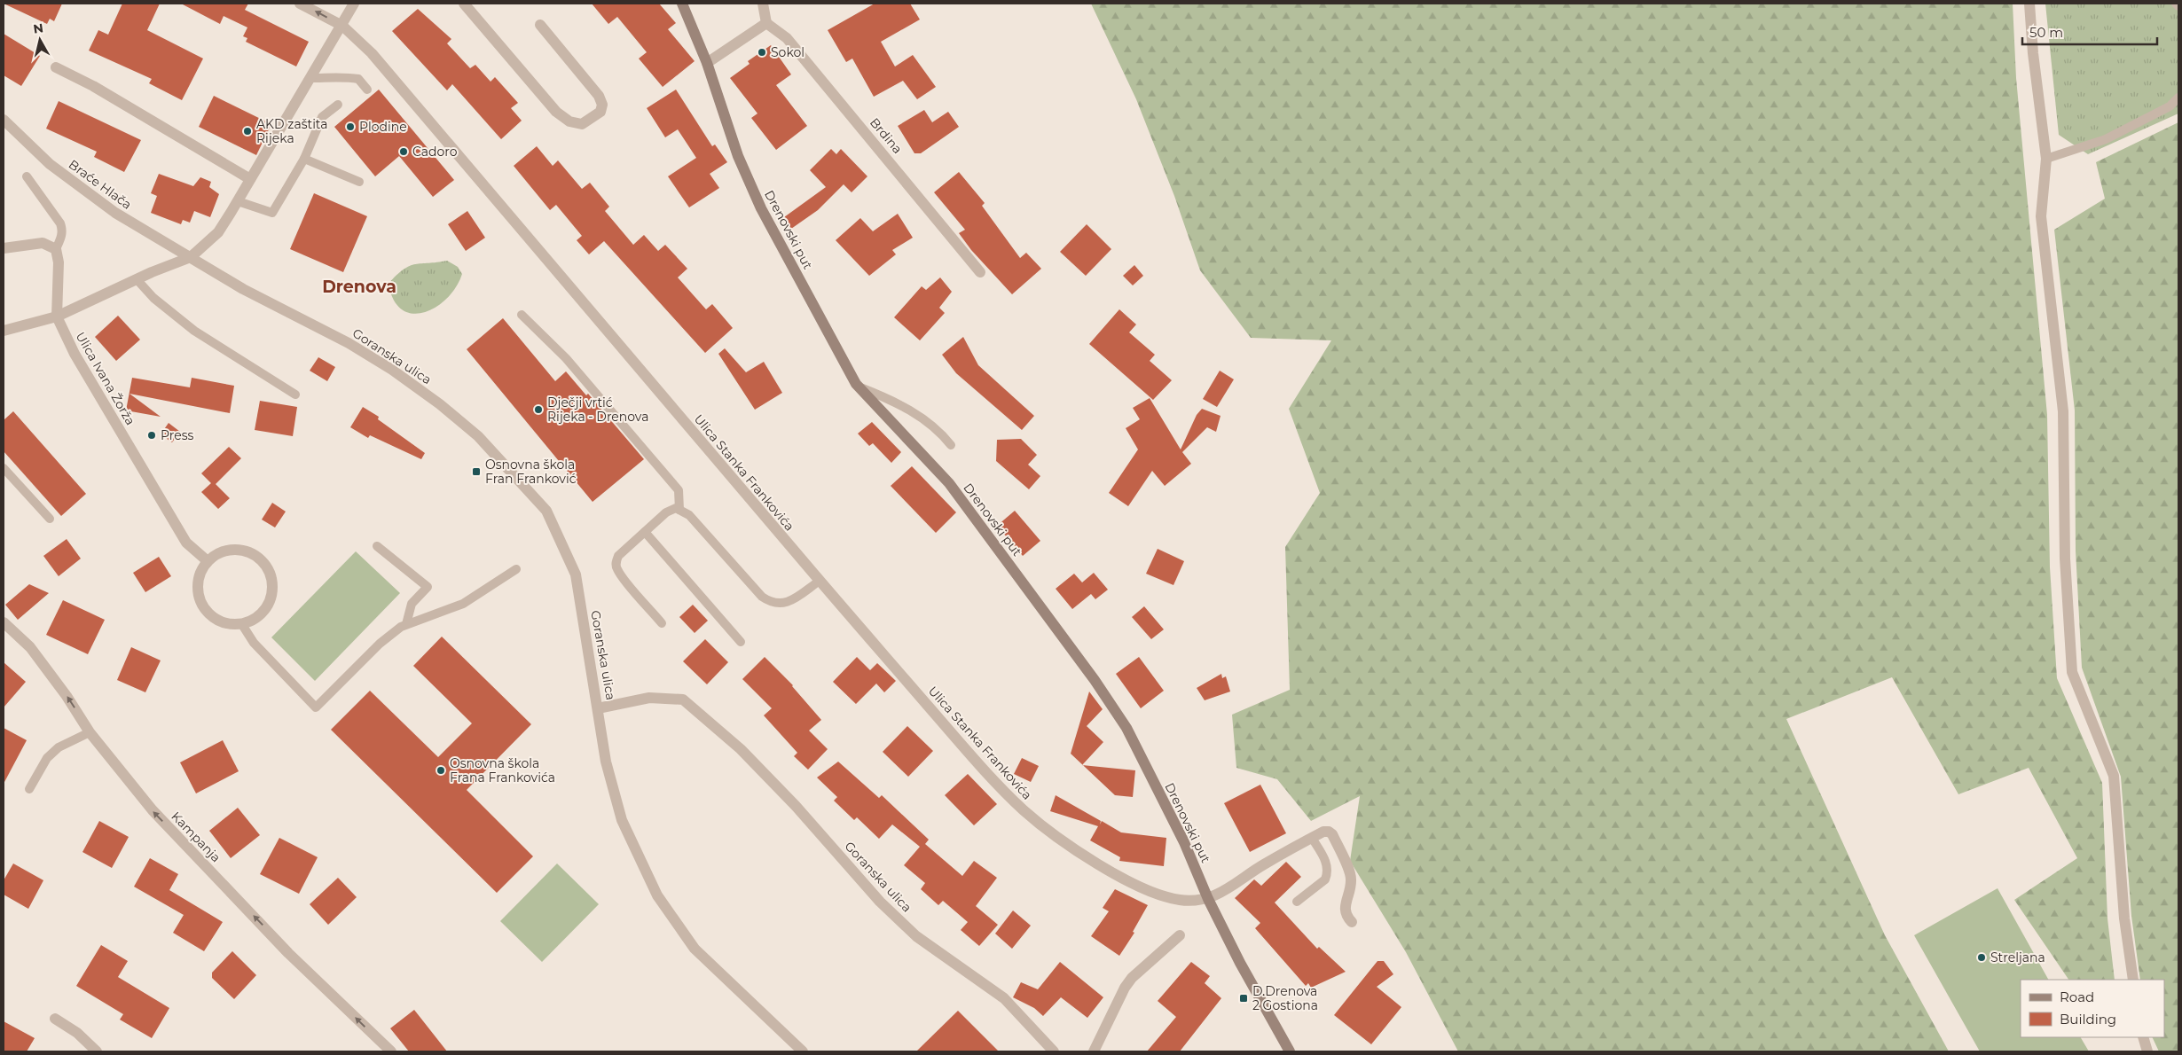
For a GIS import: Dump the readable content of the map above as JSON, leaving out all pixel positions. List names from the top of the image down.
{
  "streets": {
    "main road": ["Drenovski put"],
    "street": [
      "Brdina",
      "Braće Hlača",
      "Goranska ulica",
      "Ulica Ivana Žorža",
      "Ulica Stanka Frankovića",
      "Kampanja"
    ]
  },
  "crossings": [
    ["Braće Hlača", "Goranska ulica"],
    ["Drenovski put", "Ulica Stanka Frankovića"]
  ],
  "one_way": ["Kampanja"],
  "districts": ["Drenova"],
  "places": {
    "other": [
      "Sokol",
      "Plodine",
      "AKD zaštita Rijeka",
      "Cadoro",
      "Dječji vrtić Rijeka - Drenova",
      "Press",
      "Osnovna škola Frana Frankovića",
      "Streljana"
    ],
    "transit": ["Osnovna škola Fran Franković", "D.Drenova 2 Gostiona"]
  },
  "legend": ["Road", "Building"],
  "scale_bar": "50 m",
  "north": "top"
}
